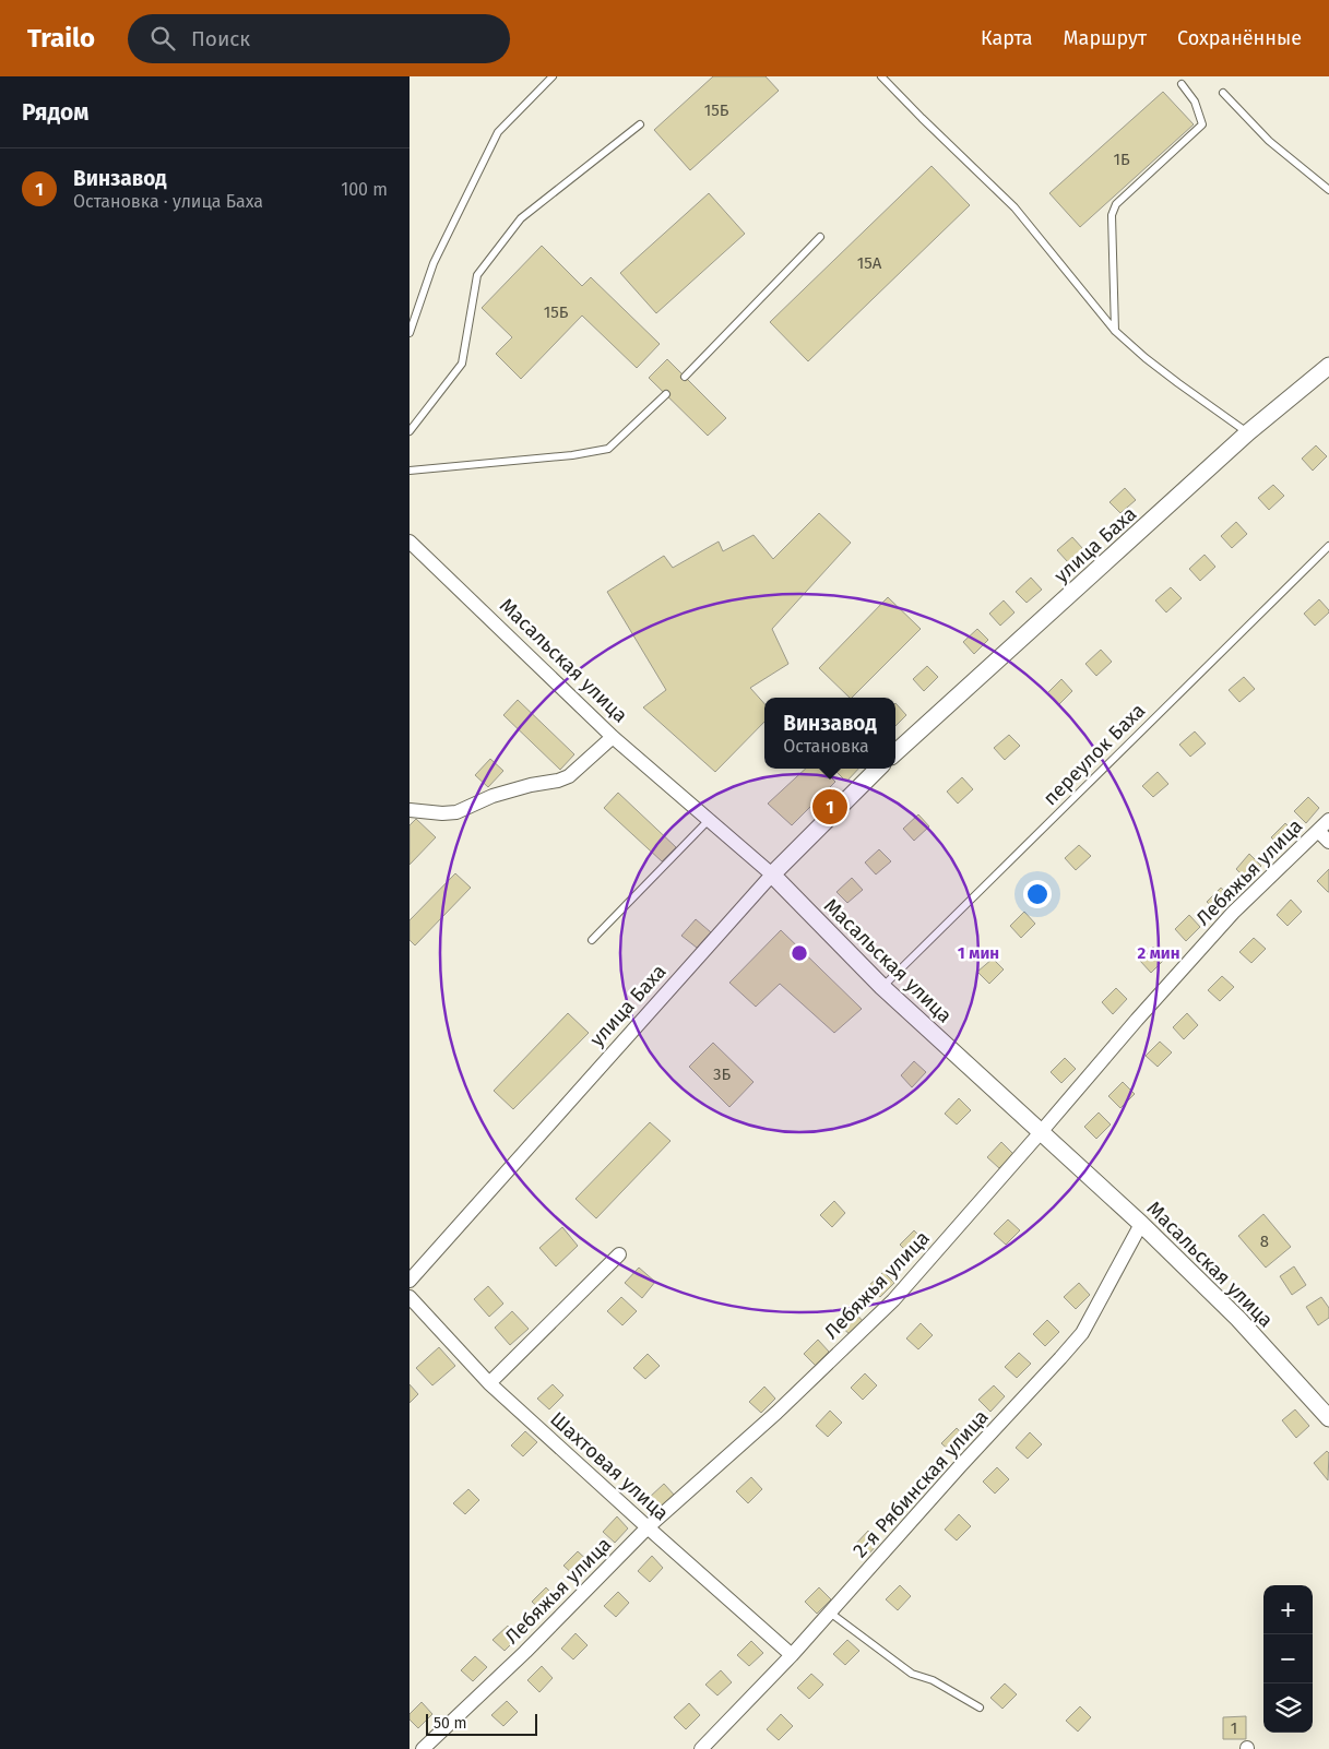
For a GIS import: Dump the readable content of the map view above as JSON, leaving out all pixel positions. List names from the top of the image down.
{
  "streets": {
    "street": [
      "улица Баха",
      "Масальская улица",
      "Лебяжья улица",
      "Шахтовая улица",
      "2-я Рябинская улица"
    ],
    "lane": ["переулок Баха"]
  },
  "crossings": [
    ["улица Баха", "Масальская улица"],
    ["Масальская улица", "переулок Баха"],
    ["Масальская улица", "Лебяжья улица"],
    ["Масальская улица", "2-я Рябинская улица"],
    ["Лебяжья улица", "Шахтовая улица"],
    ["Шахтовая улица", "2-я Рябинская улица"]
  ],
  "house_numbers": [
    "15Б",
    "1Б",
    "15А",
    "15Б",
    "3Б",
    "8",
    "1"
  ],
  "scale_bar": "50 m",
  "page": {
    "header": "Trailo",
    "search": "Поиск",
    "nav": ["Карта", "Маршрут", "Сохранённые"],
    "heading": "Рядом",
    "list": [
      {
        "mark": "1",
        "name": "Винзавод",
        "note": "Остановка · улица Баха",
        "value": "100 m"
      }
    ],
    "popup": ["Винзавод", "Остановка"],
    "pins": "1",
    "map_buttons": ["+", "−"],
    "scale": "50 m"
  },
  "rings": ["1 мин", "2 мин"]
}
